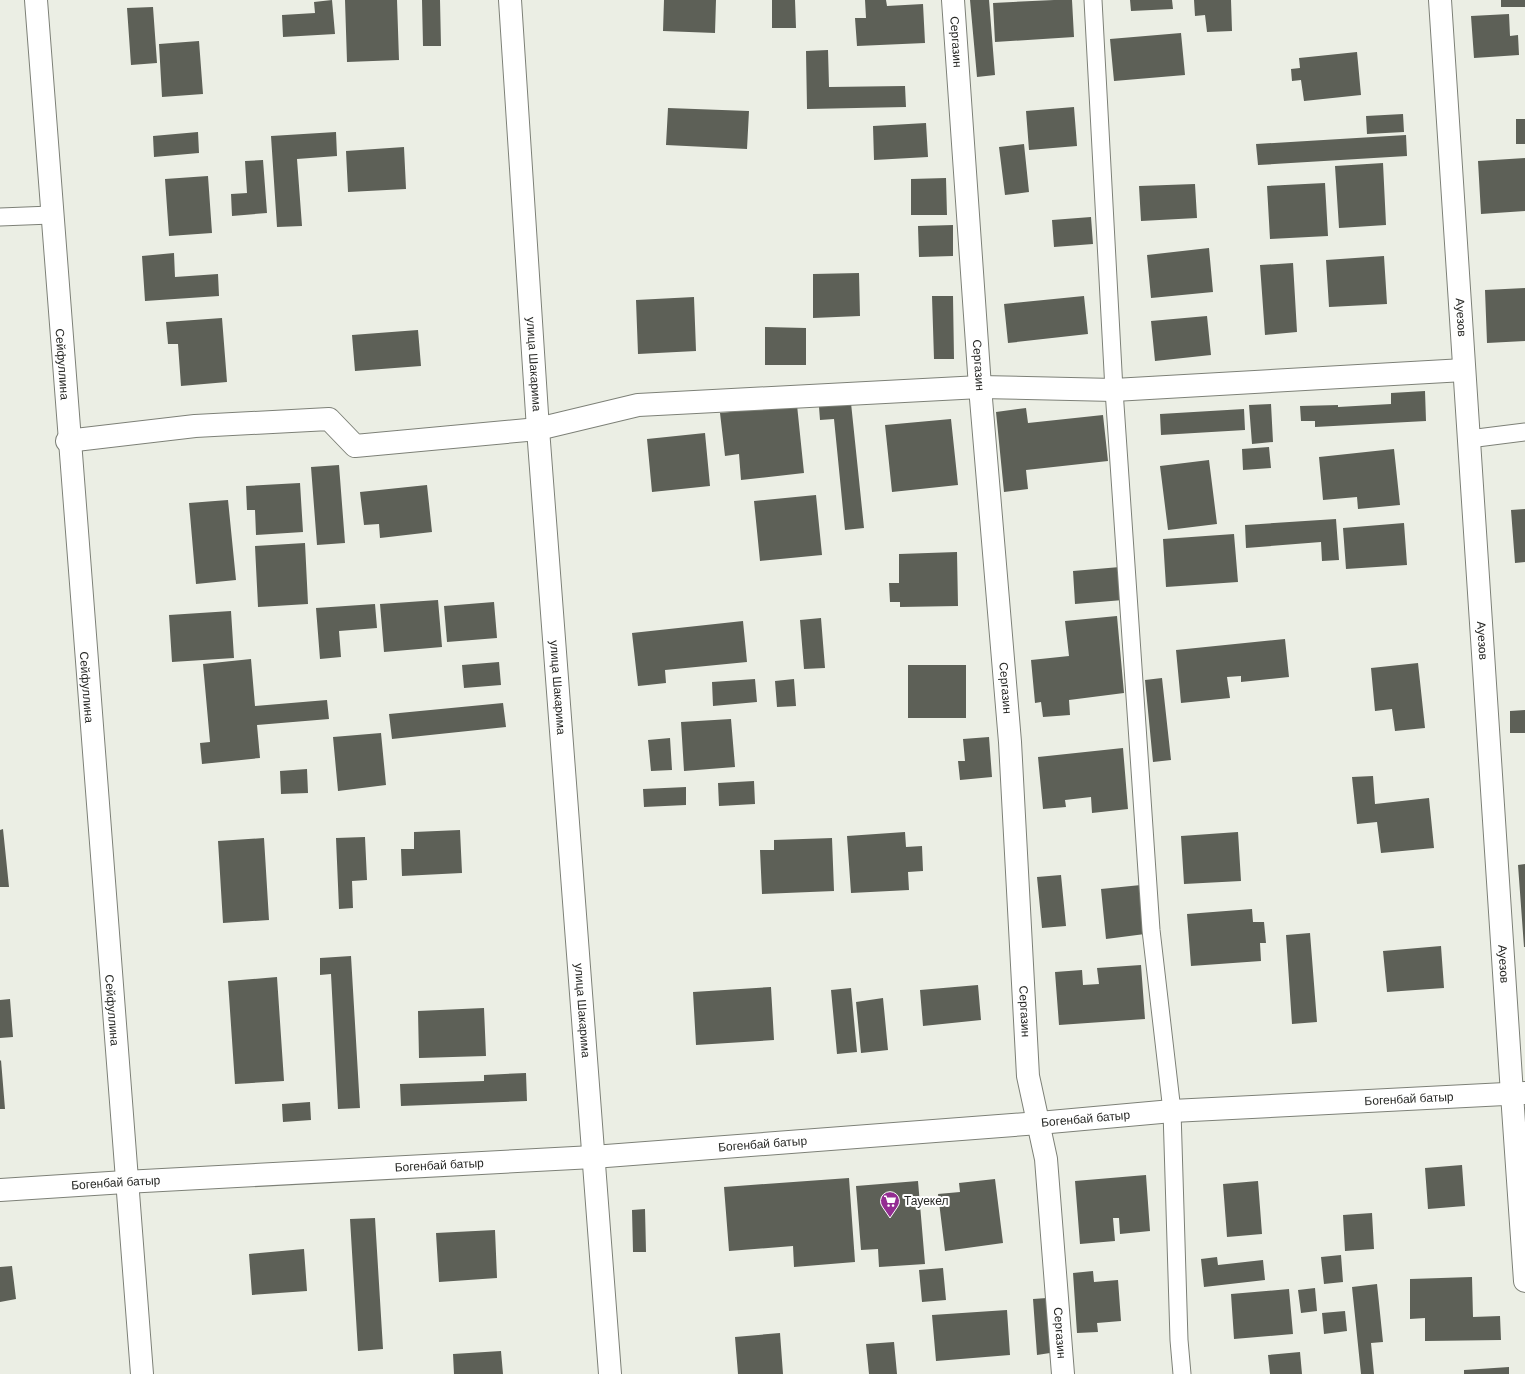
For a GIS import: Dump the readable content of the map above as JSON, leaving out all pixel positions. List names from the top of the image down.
{
  "streets": {
    "street": [
      "Сергазин",
      "Ауезов",
      "Сейфуллина",
      "улица Шакарима",
      "Богенбай батыр"
    ]
  },
  "crossings": [
    ["Сергазин", "Богенбай батыр"],
    ["Ауезов", "Богенбай батыр"],
    ["Сейфуллина", "Богенбай батыр"],
    ["улица Шакарима", "Богенбай батыр"]
  ],
  "places": {
    "supermarket": ["Тауекел"]
  }
}
